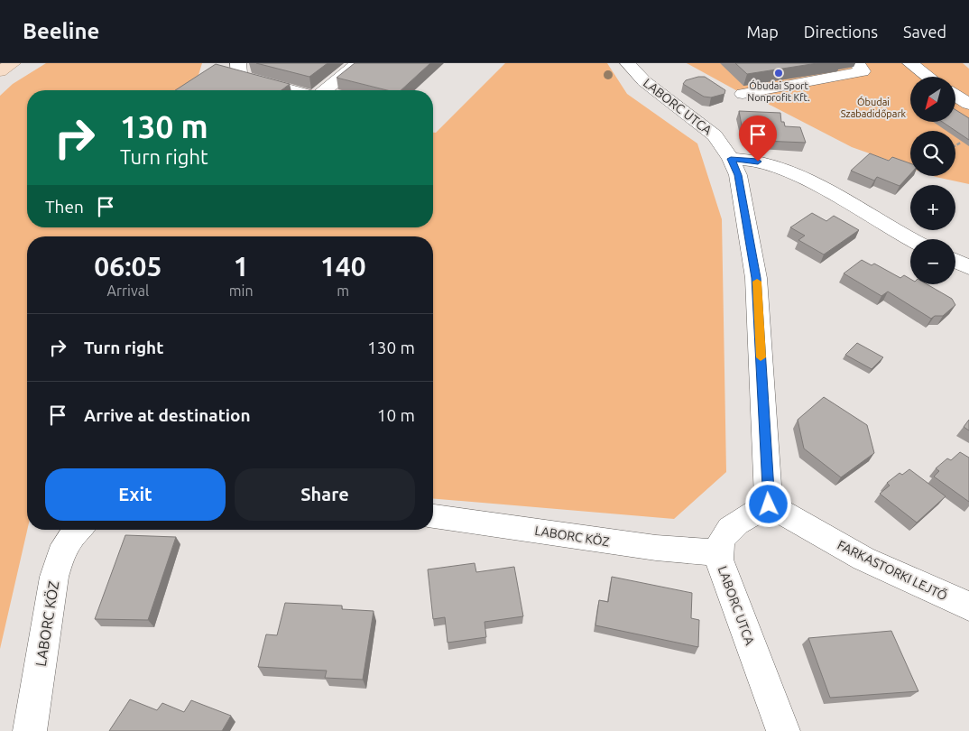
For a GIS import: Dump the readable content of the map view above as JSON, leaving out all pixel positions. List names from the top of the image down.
{
  "streets": {
    "street": ["LABORC UTCA", "LABORC KÖZ", "FARKASTORKI LEJTŐ"]
  },
  "crossings": [
    ["LABORC UTCA", "LABORC KÖZ"],
    ["LABORC UTCA", "FARKASTORKI LEJTŐ"]
  ],
  "parks": ["Óbudai Szabadidőpark"],
  "places": ["Óbudai Sport Nonprofit Kft."],
  "north": "bottom left",
  "page": {
    "header": "Beeline",
    "nav": ["Map", "Directions", "Saved"],
    "map_buttons": ["+", "−"],
    "turn": ["130 m", "Turn right"],
    "then": "Then",
    "eta": [
      "06:05",
      "Arrival",
      "1",
      "min",
      "140",
      "m"
    ],
    "list": [
      {
        "name": "Turn right",
        "value": "130 m"
      },
      {
        "name": "Arrive at destination",
        "value": "10 m"
      }
    ],
    "buttons": ["Exit", "Share"]
  }
}
